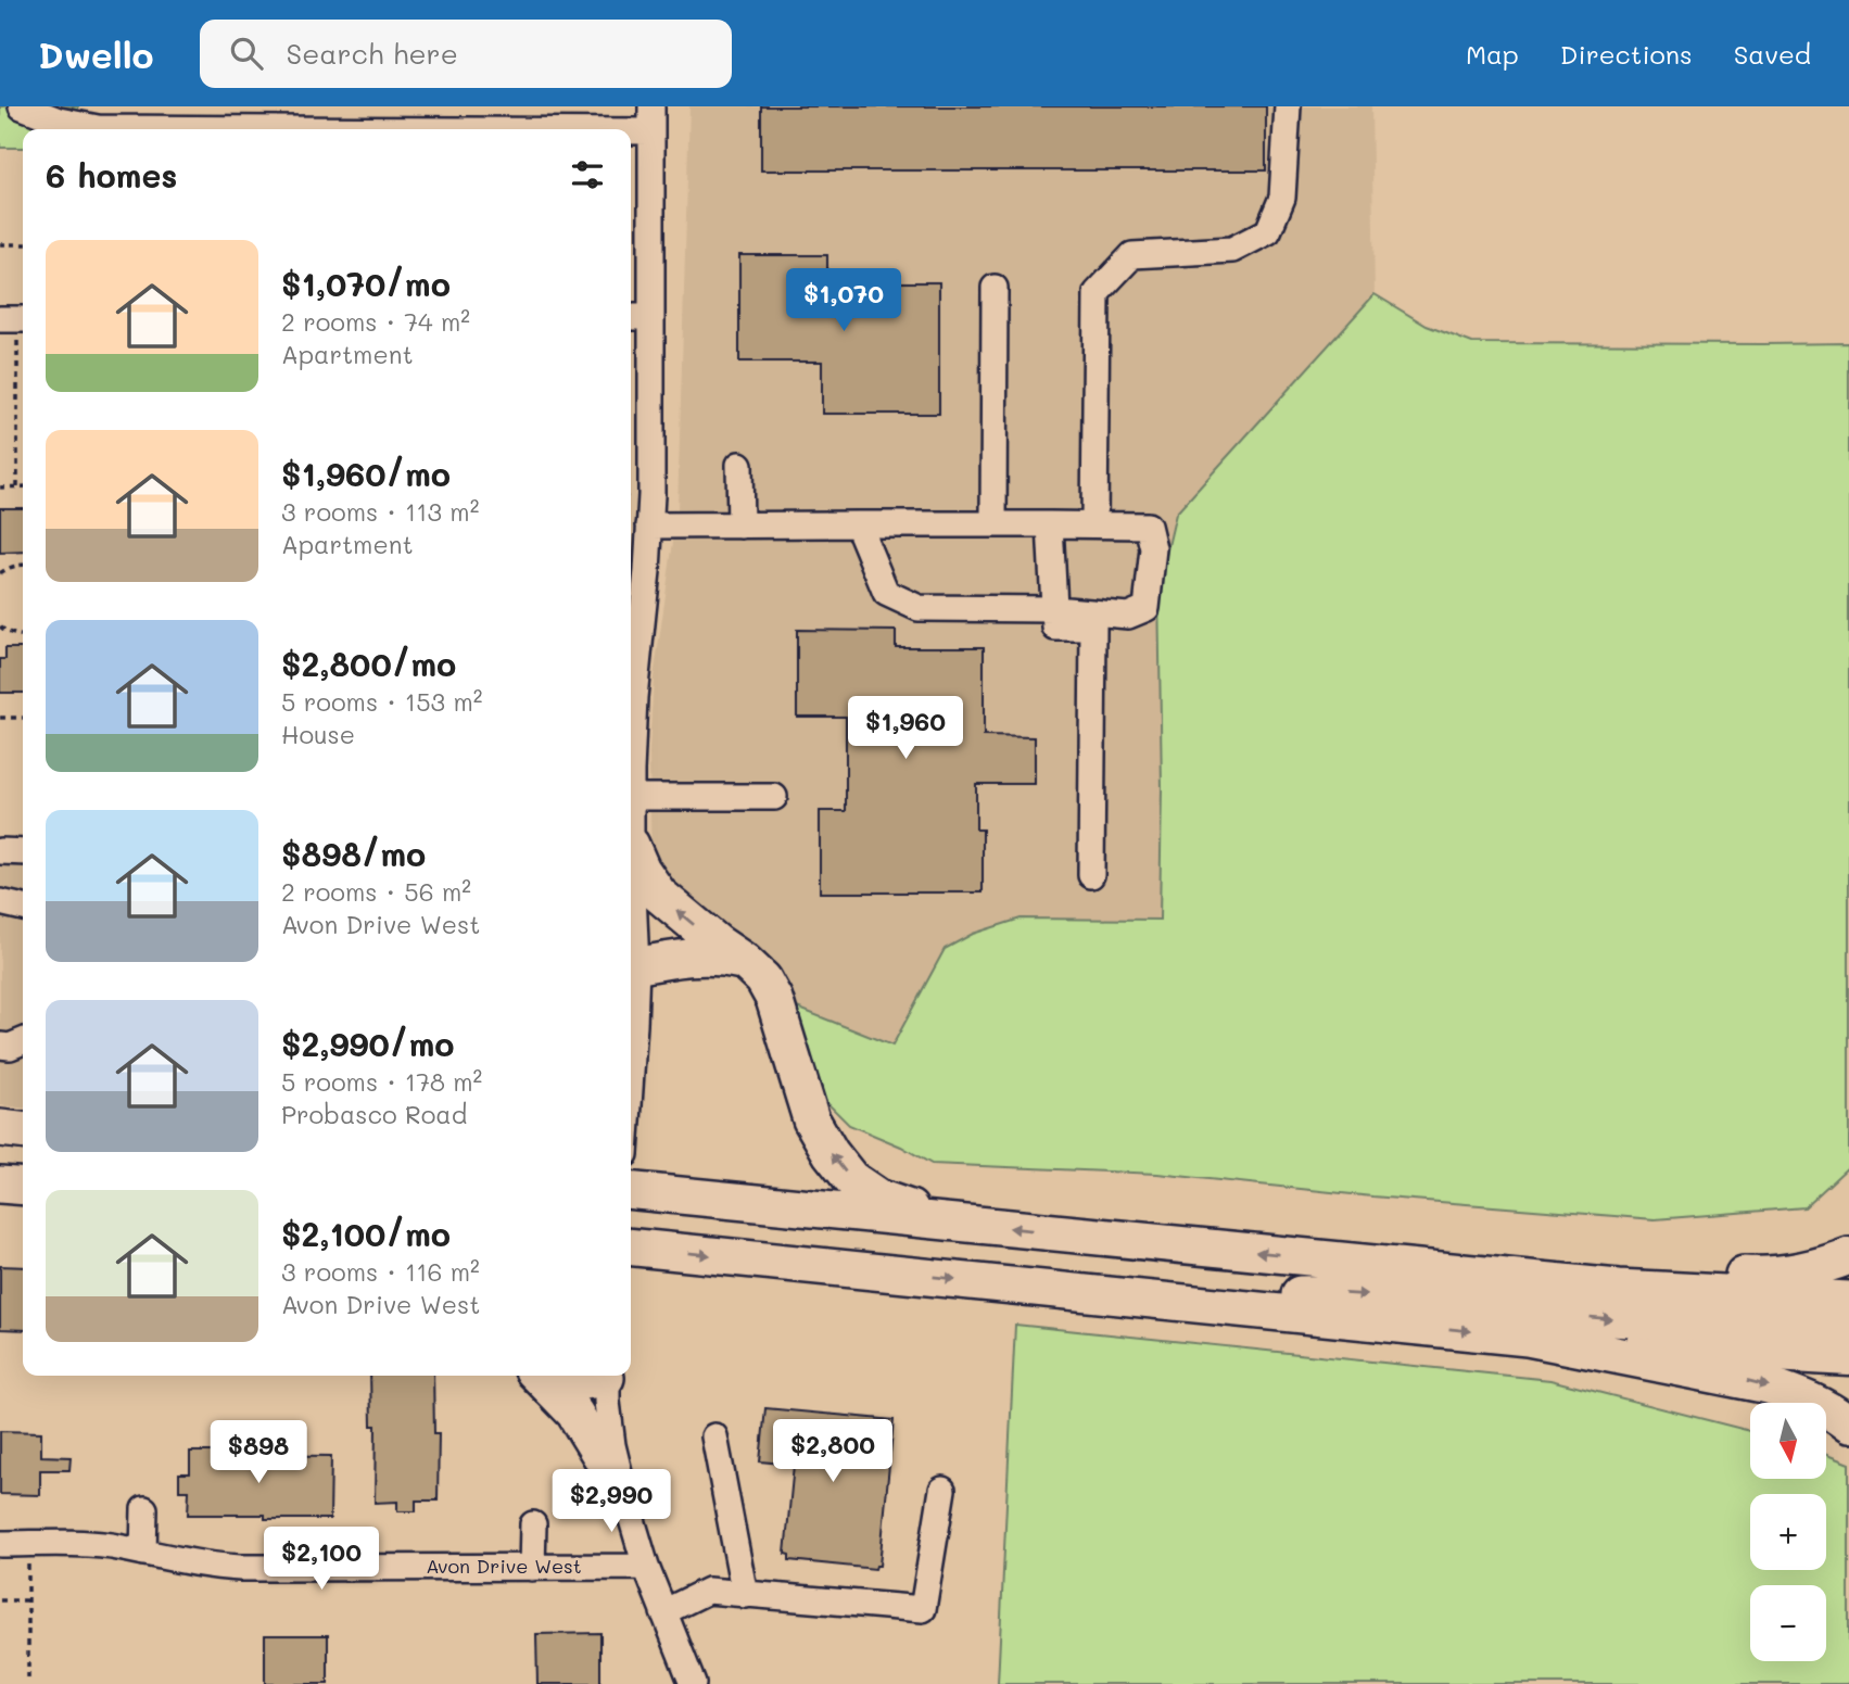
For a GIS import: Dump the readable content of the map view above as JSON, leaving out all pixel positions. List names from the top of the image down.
{
  "streets": {
    "street": ["Avon Drive West"]
  },
  "north": "bottom",
  "page": {
    "header": "Dwello",
    "search": "Search here",
    "nav": ["Map", "Directions", "Saved"],
    "heading": "6 homes",
    "list": [
      {
        "name": "$1,070/mo",
        "note": "2 rooms · 74 m² · Apartment"
      },
      {
        "name": "$1,960/mo",
        "note": "3 rooms · 113 m² · Apartment"
      },
      {
        "name": "$2,800/mo",
        "note": "5 rooms · 153 m² · House"
      },
      {
        "name": "$898/mo",
        "note": "2 rooms · 56 m² · Avon Drive West"
      },
      {
        "name": "$2,990/mo",
        "note": "5 rooms · 178 m² · Probasco Road"
      },
      {
        "name": "$2,100/mo",
        "note": "3 rooms · 116 m² · Avon Drive West"
      }
    ],
    "price": [
      "$1,070",
      "$1,960",
      "$2,800",
      "$898",
      "$2,990",
      "$2,100"
    ],
    "map_buttons": ["+", "−"]
  }
}
